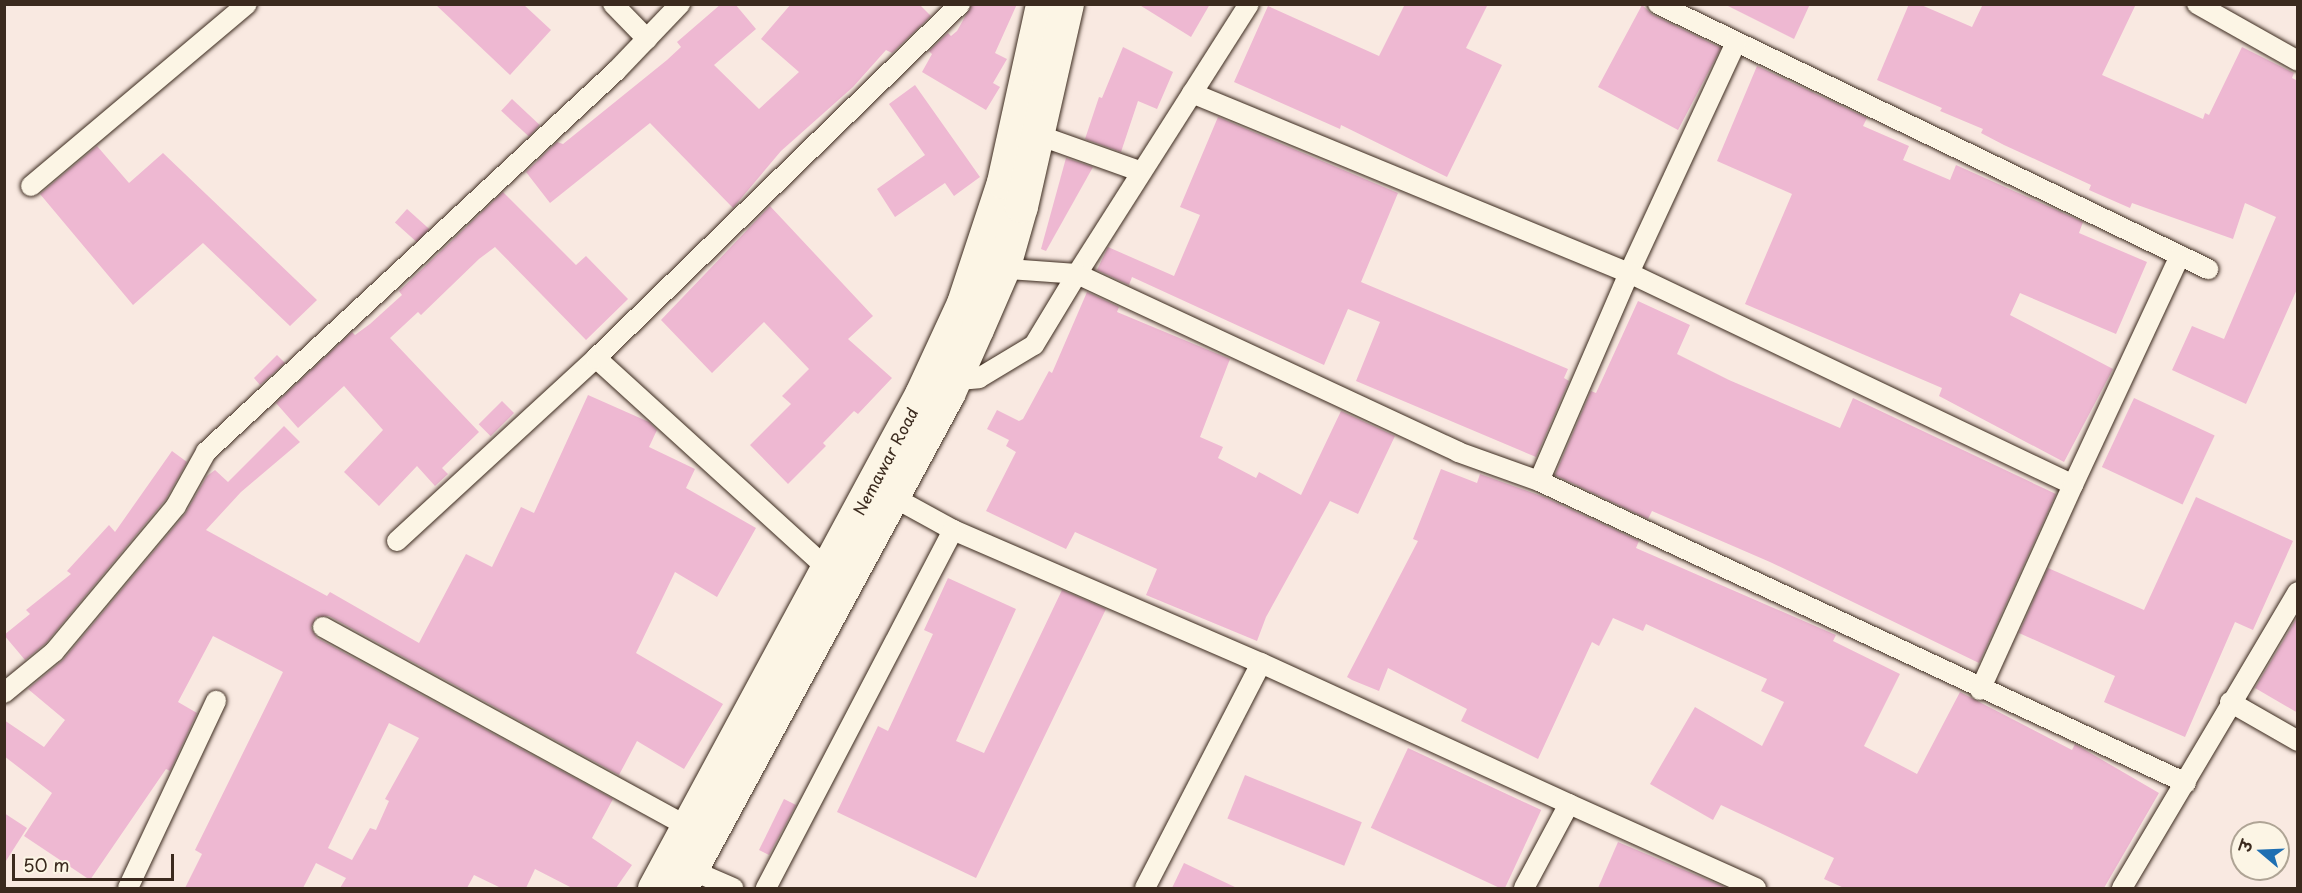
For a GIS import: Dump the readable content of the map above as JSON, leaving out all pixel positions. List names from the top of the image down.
{
  "streets": {
    "highway": ["Nemawar Road"]
  },
  "scale_bar": "50 m",
  "north": "left"
}
